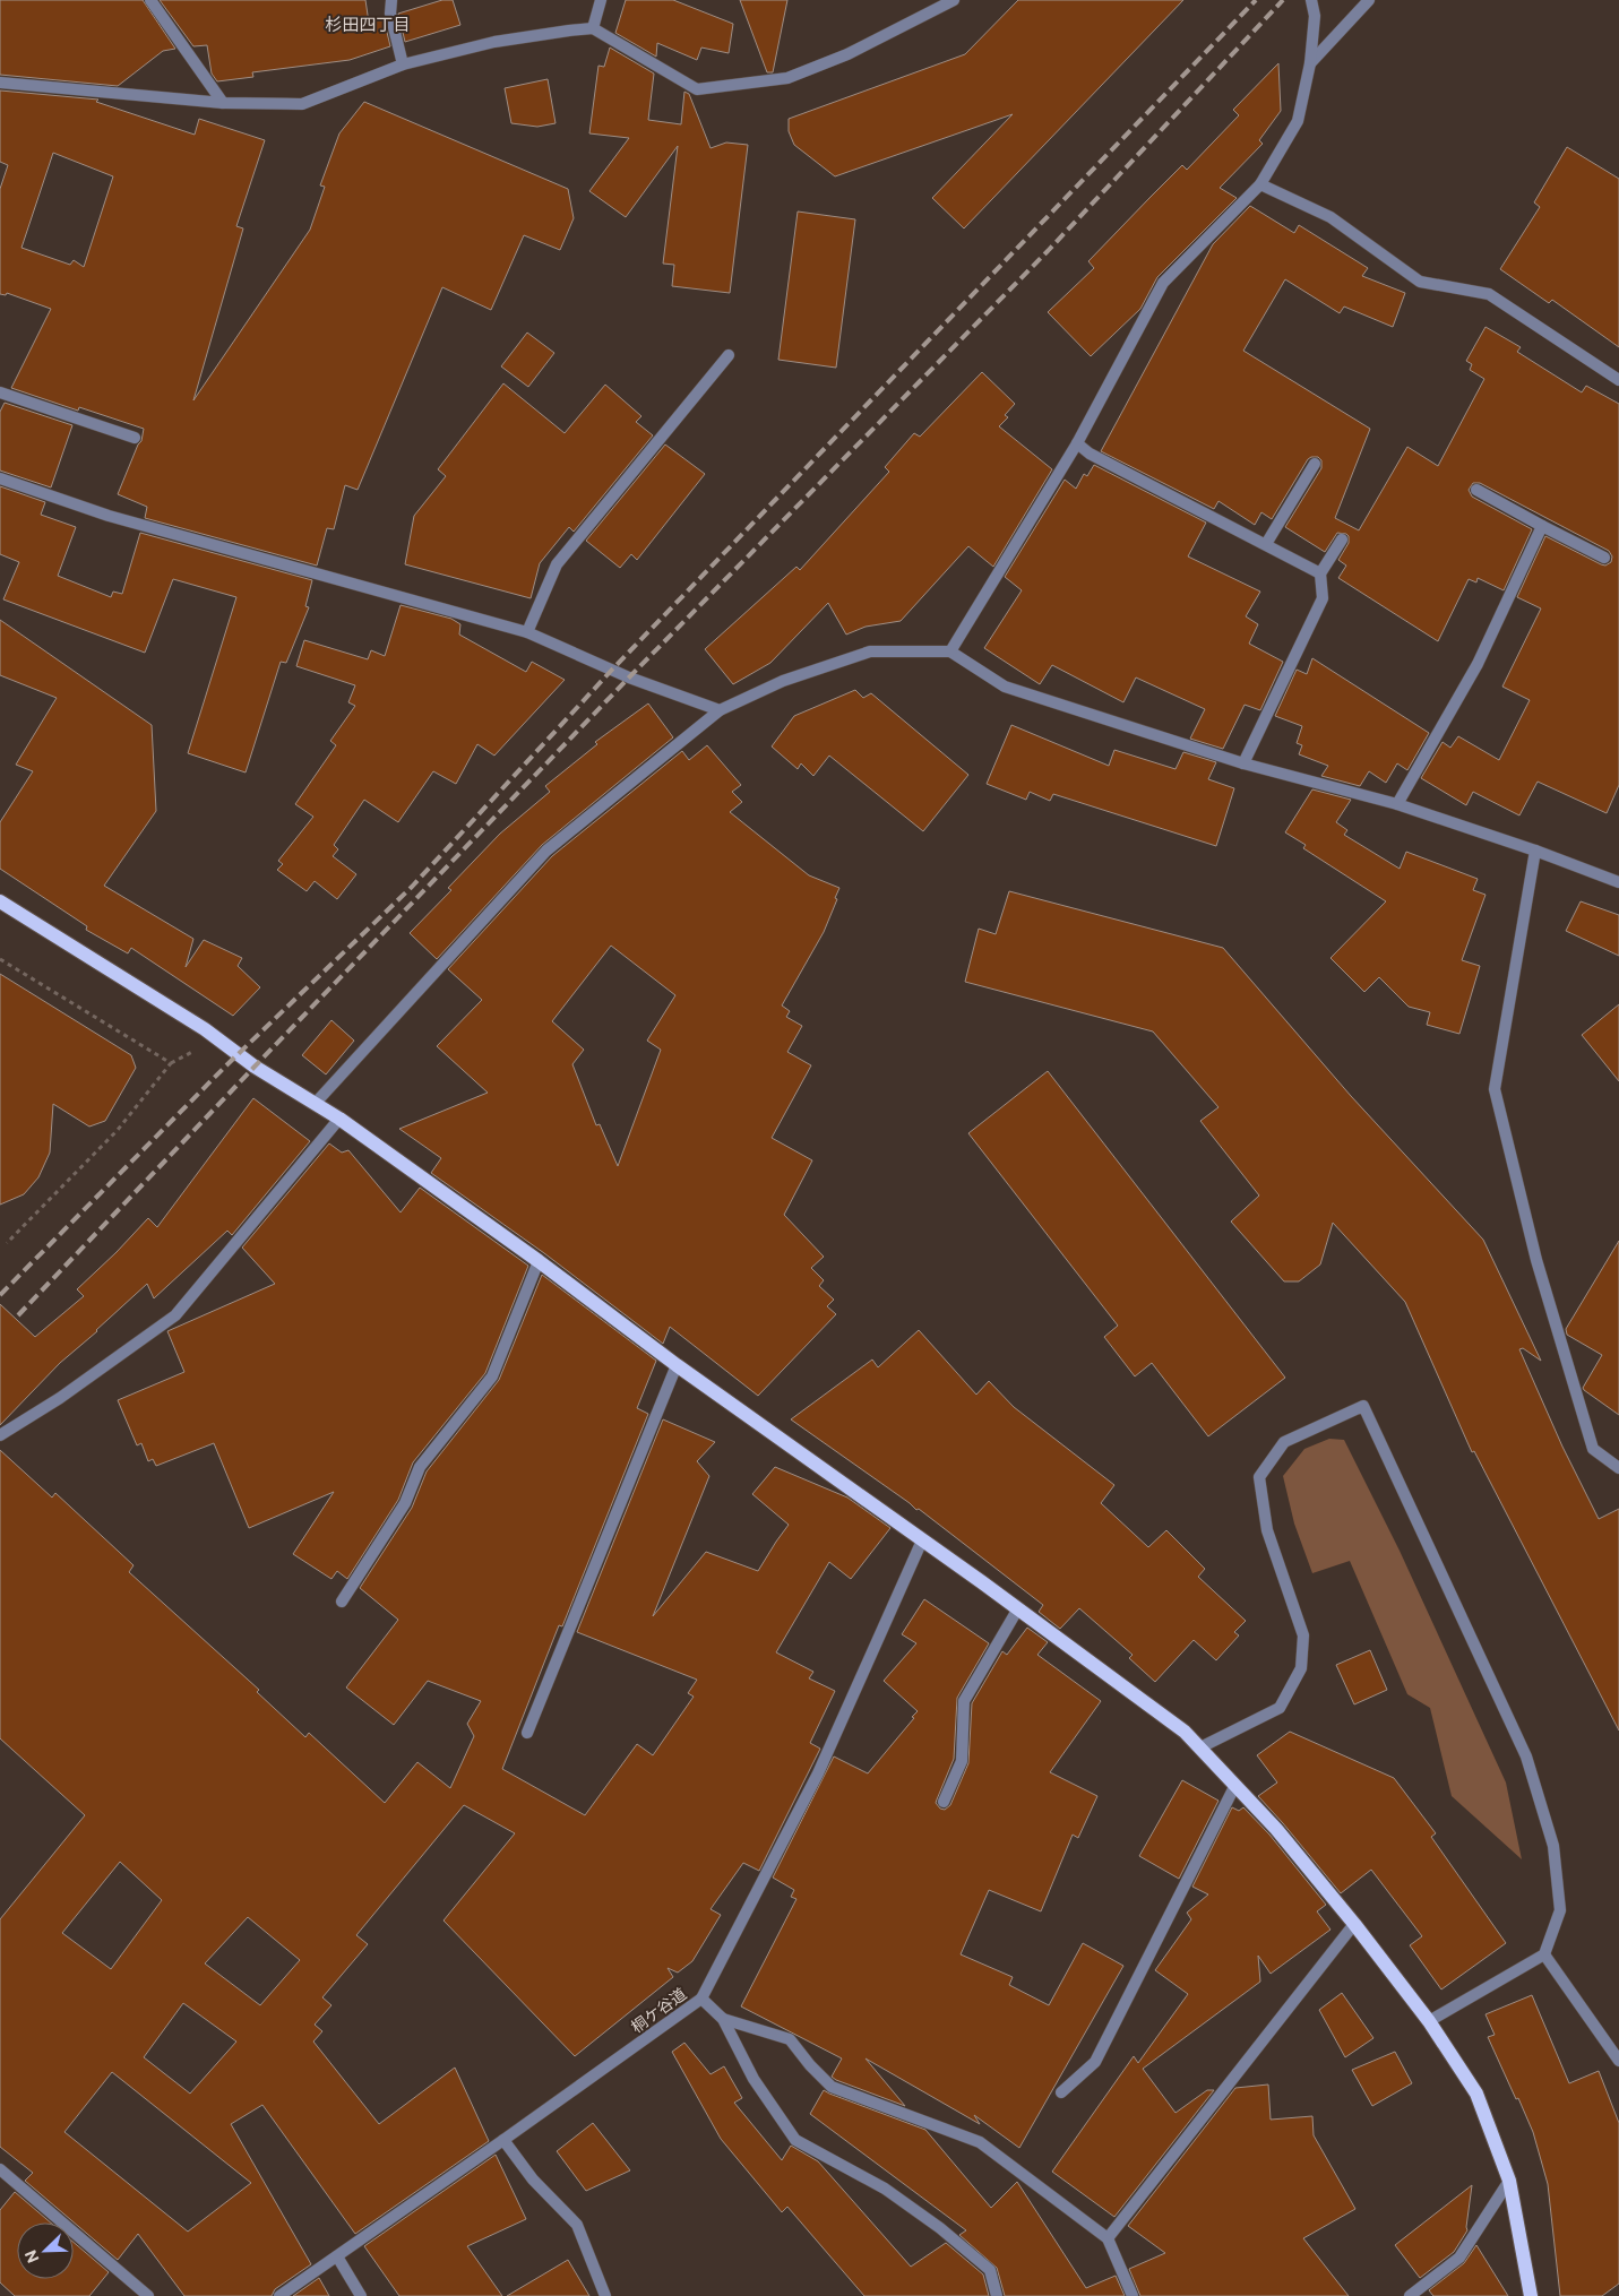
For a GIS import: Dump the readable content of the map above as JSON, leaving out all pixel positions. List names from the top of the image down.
{
  "streets": {
    "street": ["桐ケ谷道"]
  },
  "districts": ["杉田四丁目"],
  "north": "bottom left"
}
